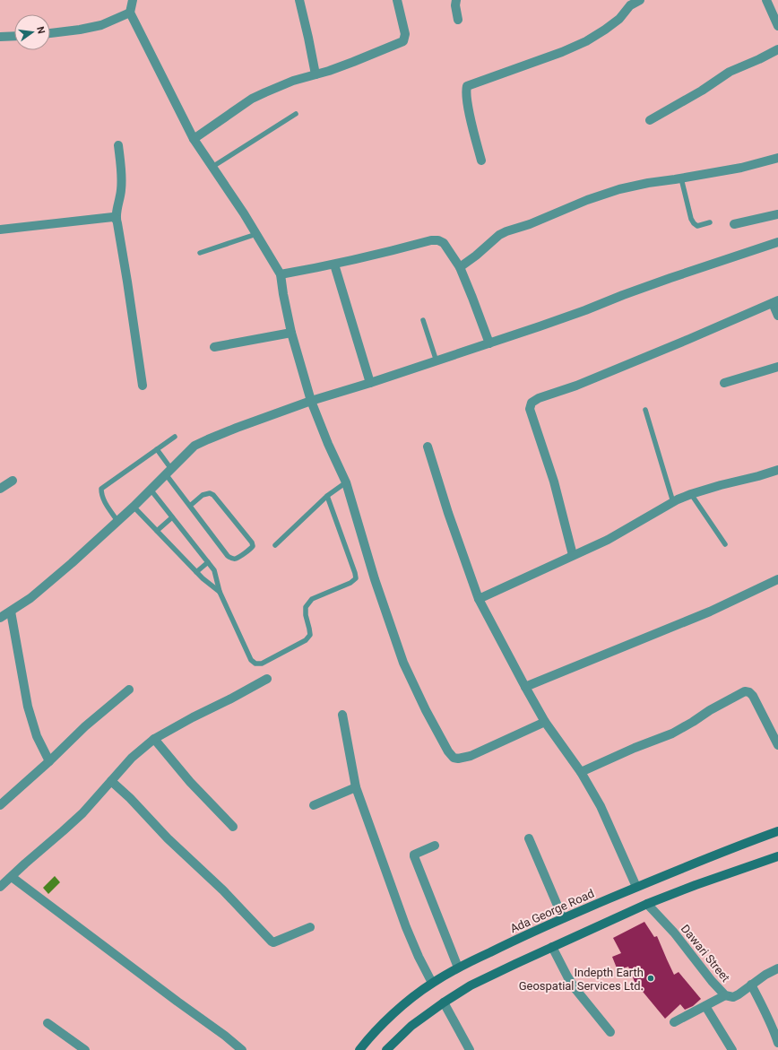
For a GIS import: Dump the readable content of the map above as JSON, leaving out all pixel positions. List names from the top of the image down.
{
  "streets": {
    "main road": ["Ada George Road"],
    "street": ["Dawari Street"]
  },
  "places": ["Indepth Earth Geospatial Services Ltd."],
  "north": "right"
}
